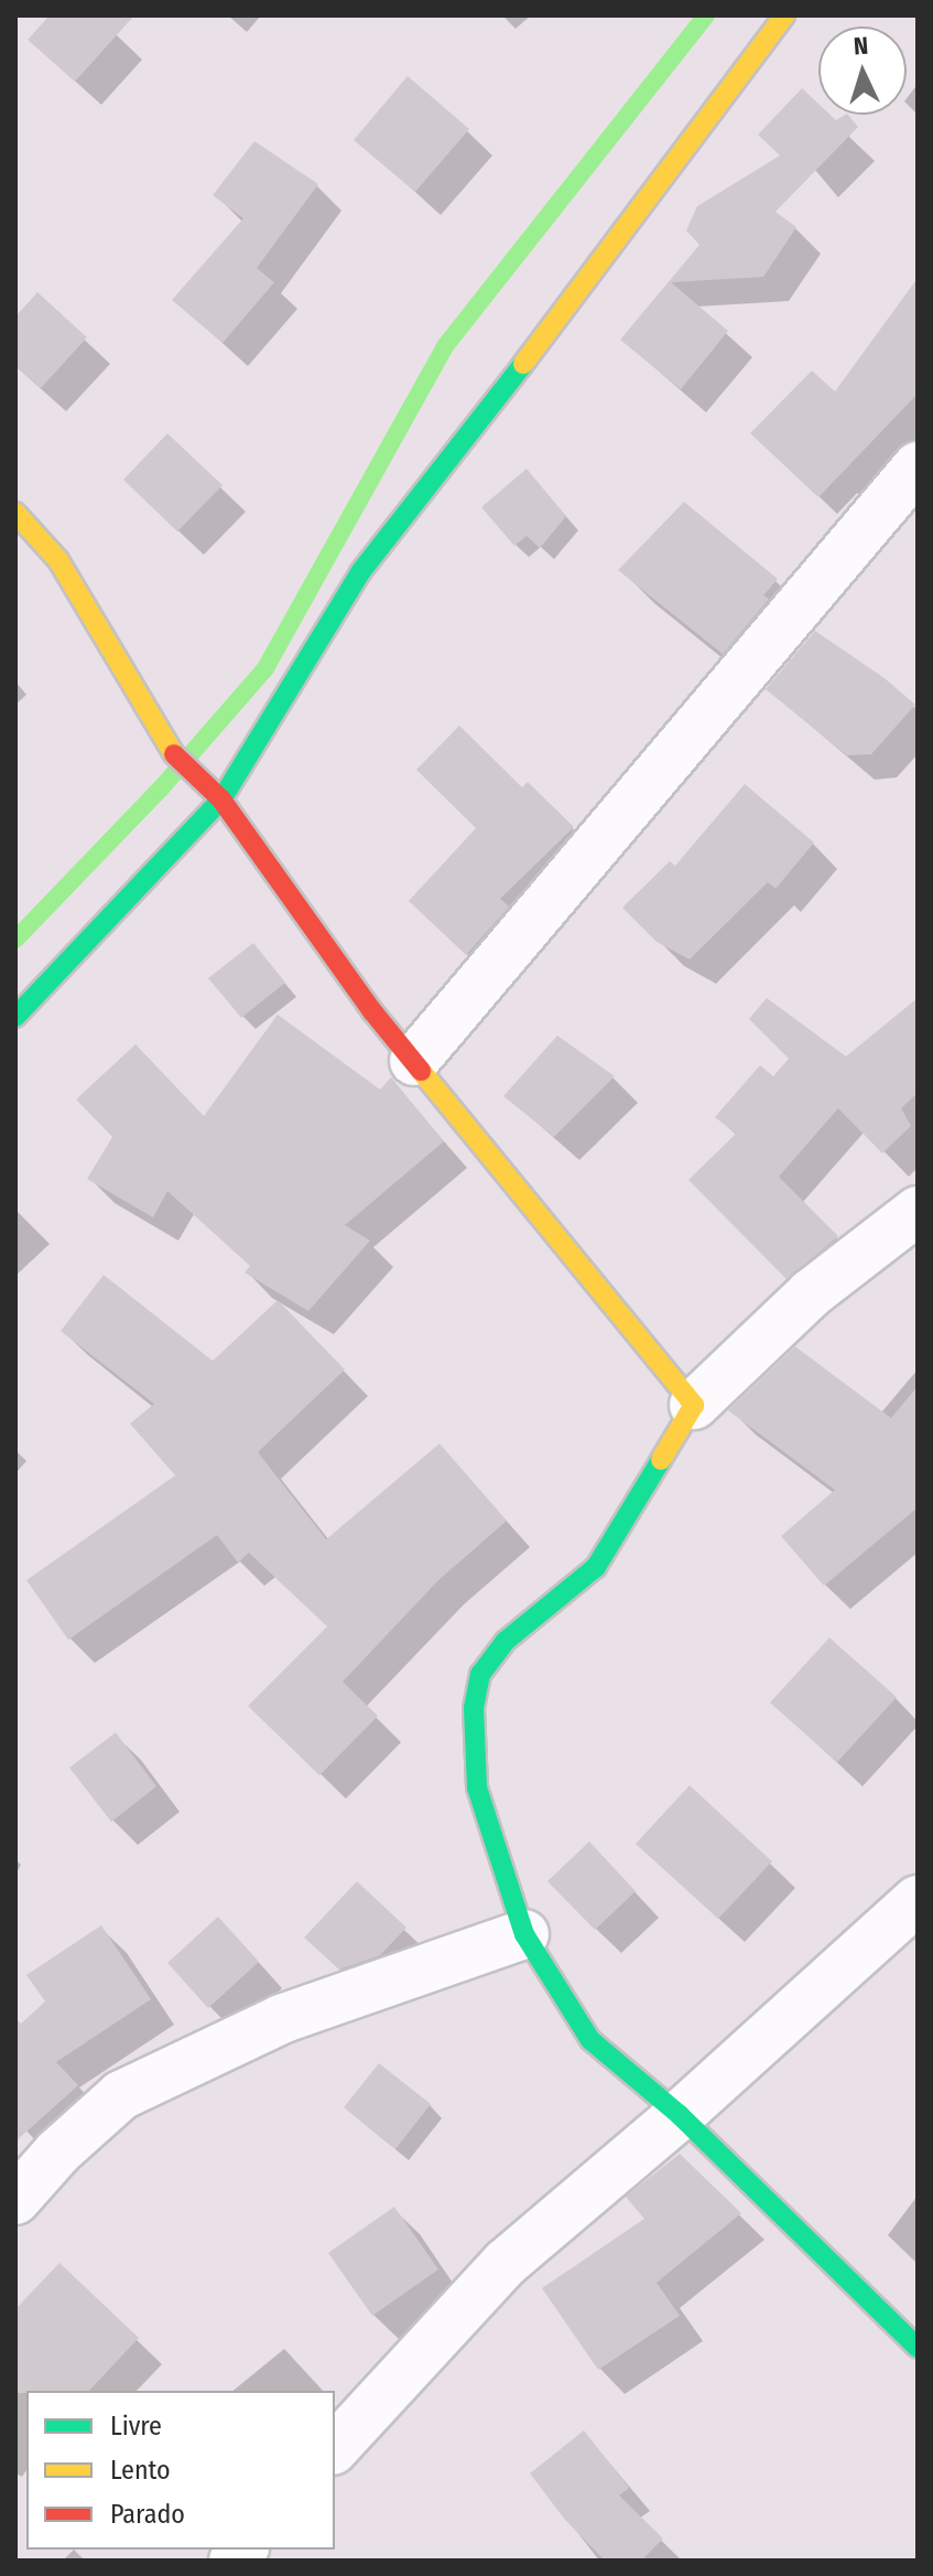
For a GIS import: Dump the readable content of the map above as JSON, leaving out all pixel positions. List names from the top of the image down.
{
  "legend": ["Livre", "Lento", "Parado"],
  "north": "top"
}
